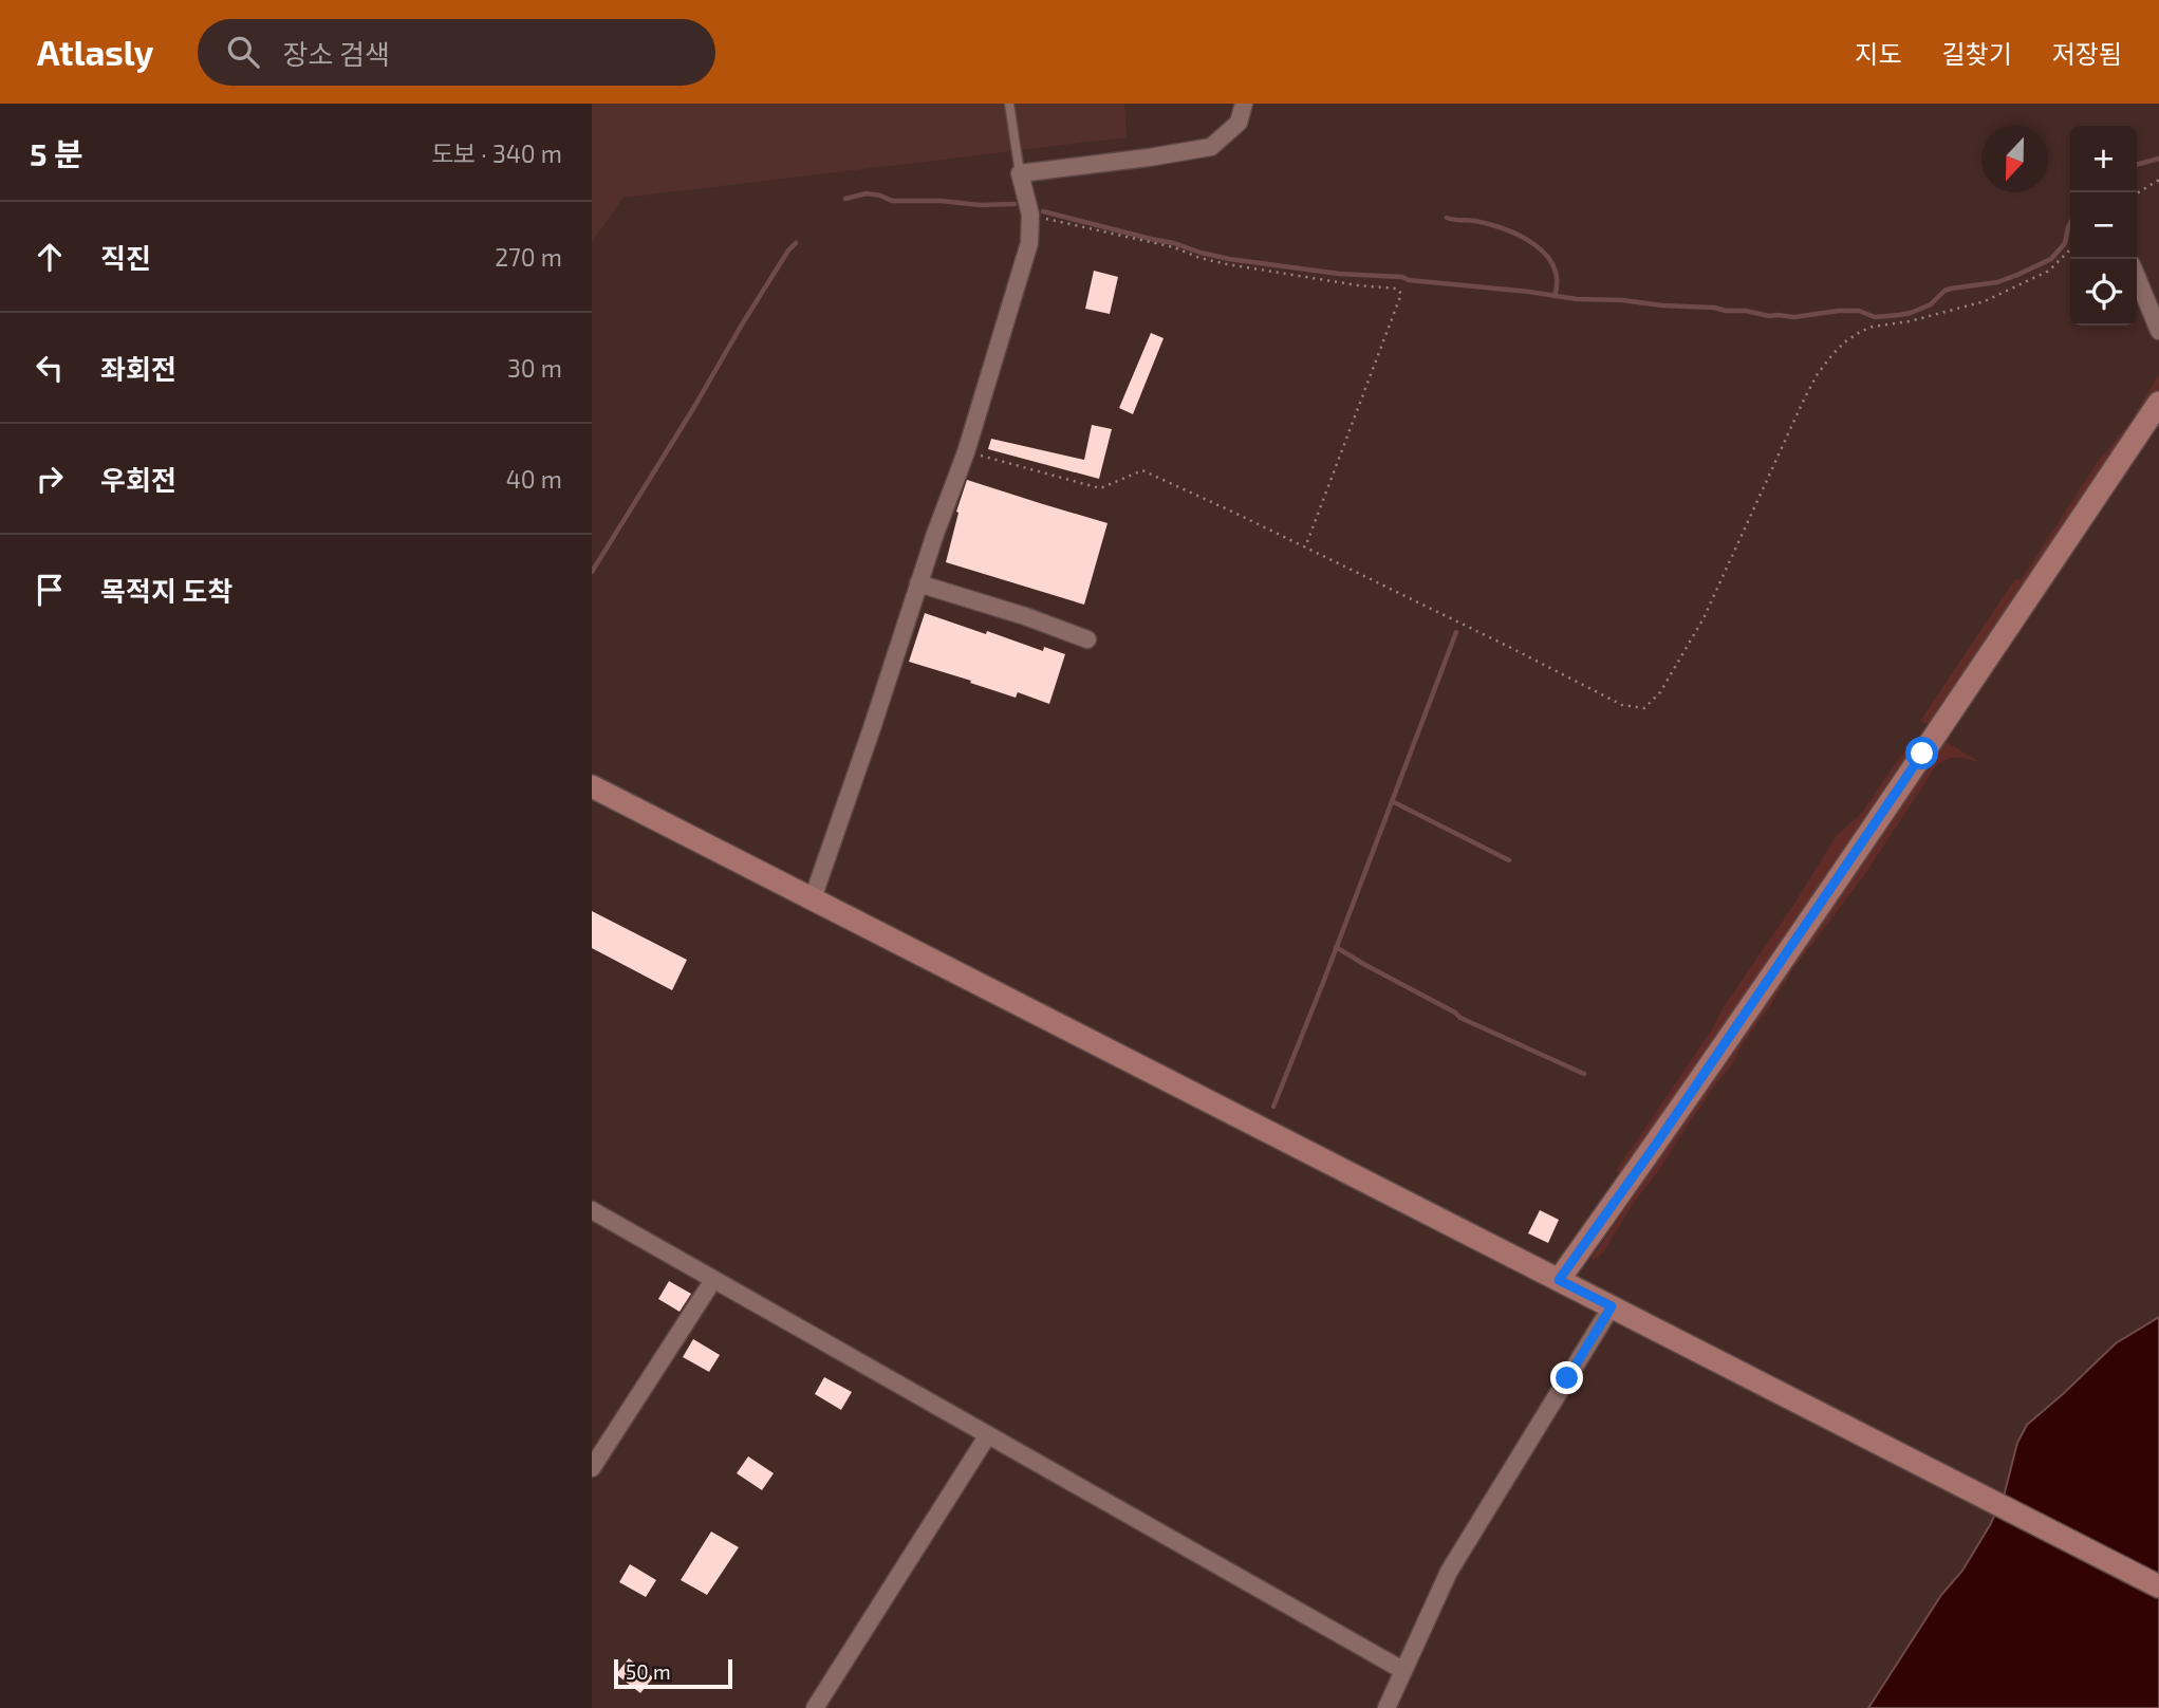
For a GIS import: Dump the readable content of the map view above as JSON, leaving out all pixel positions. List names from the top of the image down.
{
  "scale_bar": "50 m",
  "north": "bottom",
  "page": {
    "header": "Atlasly",
    "search": "장소 검색",
    "nav": ["지도", "길찾기", "저장됨"],
    "heading": ["5 분", "도보 · 340 m"],
    "map_buttons": ["+", "−"],
    "list": [
      ["직진", "270 m"],
      ["좌회전", "30 m"],
      ["우회전", "40 m"],
      "목적지 도착"
    ],
    "scale": "50 m"
  }
}
